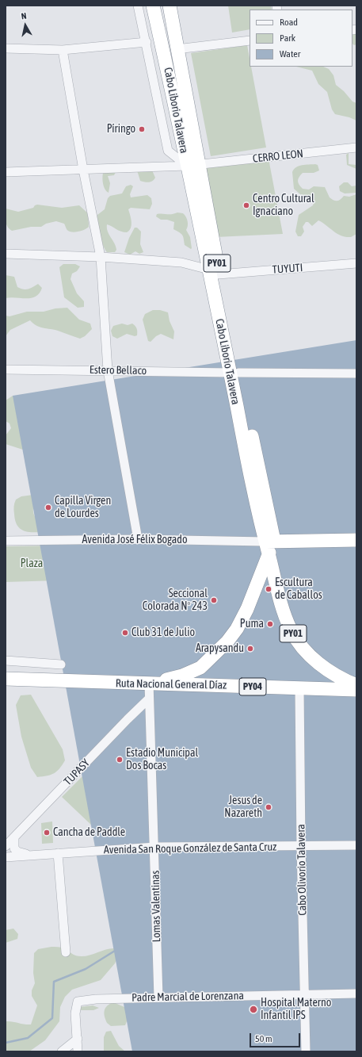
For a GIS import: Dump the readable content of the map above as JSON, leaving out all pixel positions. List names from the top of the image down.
{
  "streets": {
    "highway": [
      "Cabo Liborio Talavera",
      "PY01",
      "Avenida José Félix Bogado",
      "Ruta Nacional General Díaz",
      "PY04"
    ],
    "street": [
      "CERRO LEON",
      "TUYUTI",
      "Estero Bellaco",
      "TUPASY",
      "Avenida San Roque González de Santa Cruz",
      "Cabo Olivorio Talavera",
      "Lomas Valentinas",
      "Padre Marcial de Lorenzana"
    ]
  },
  "crossings": [
    ["Cabo Liborio Talavera", "CERRO LEON"],
    ["Cabo Liborio Talavera", "TUYUTI"],
    ["Cabo Liborio Talavera", "Estero Bellaco"],
    ["Cabo Liborio Talavera", "Avenida José Félix Bogado"],
    ["Ruta Nacional General Díaz", "Cabo Olivorio Talavera"],
    ["Ruta Nacional General Díaz", "Lomas Valentinas"],
    ["TUPASY", "Lomas Valentinas"],
    ["Avenida San Roque González de Santa Cruz", "Cabo Olivorio Talavera"],
    ["Avenida San Roque González de Santa Cruz", "Lomas Valentinas"],
    ["Cabo Olivorio Talavera", "Padre Marcial de Lorenzana"],
    ["Lomas Valentinas", "Padre Marcial de Lorenzana"]
  ],
  "parks": ["Plaza"],
  "places": [
    "Píringo",
    "Centro Cultural Ignaciano",
    "Capilla Virgen de Lourdes",
    "Escultura de Caballos",
    "Seccional Colorada Nº 243",
    "Puma",
    "Club 31 de Julio",
    "Arapysandu",
    "Estadio Municipal Dos Bocas",
    "Jesus de Nazareth",
    "Cancha de Paddle",
    "Hospital Materno Infantil IPS"
  ],
  "legend": ["Road", "Park", "Water"],
  "scale_bar": "50 m",
  "north": "top"
}
